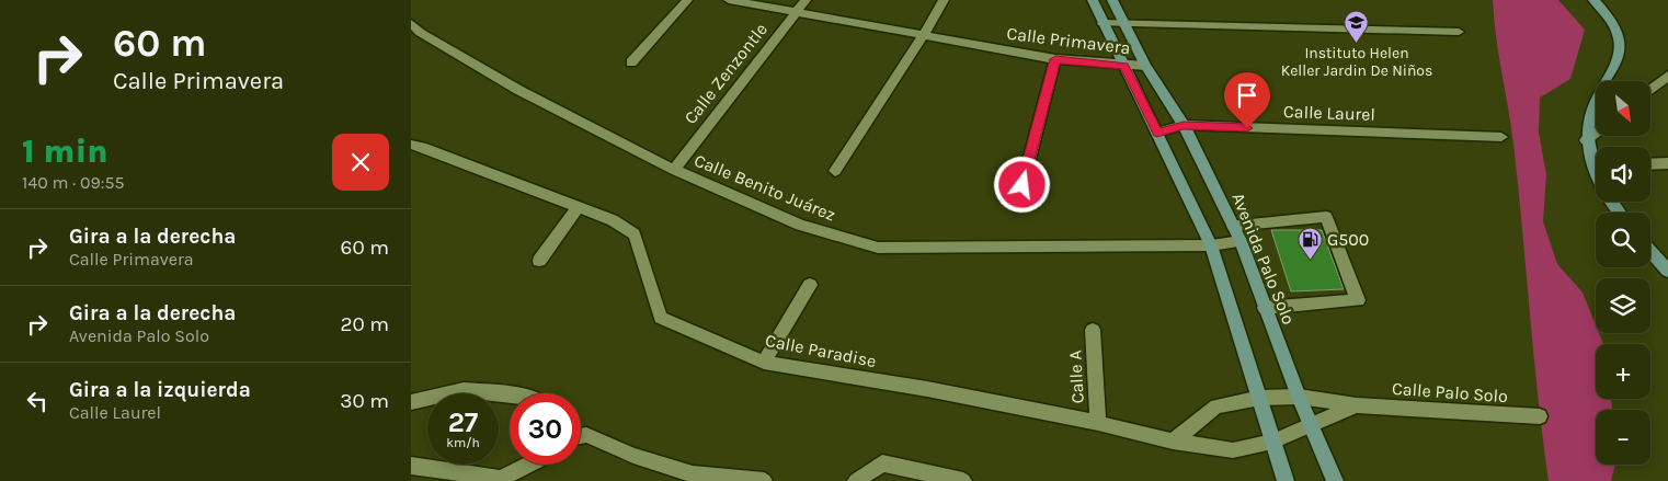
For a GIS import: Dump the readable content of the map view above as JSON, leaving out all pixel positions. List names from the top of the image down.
{
  "streets": {
    "main road": ["Avenida Palo Solo"],
    "street": [
      "Calle Primavera",
      "Calle Zenzontle",
      "Calle Laurel",
      "Calle Benito Juárez",
      "Calle Paradise",
      "Calle A",
      "Calle Palo Solo"
    ]
  },
  "crossings": [
    ["Calle Primavera", "Calle Zenzontle"],
    ["Calle Primavera", "Avenida Palo Solo"],
    ["Calle Zenzontle", "Calle Benito Juárez"],
    ["Calle Laurel", "Avenida Palo Solo"],
    ["Calle Benito Juárez", "Avenida Palo Solo"],
    ["Avenida Palo Solo", "Calle Paradise"],
    ["Avenida Palo Solo", "Calle Palo Solo"],
    ["Calle Paradise", "Calle A"],
    ["Calle Paradise", "Calle Palo Solo"]
  ],
  "places": {
    "school or university": ["Instituto Helen Keller Jardin De Niños"],
    "fuel station": ["G500"]
  },
  "north": "bottom right",
  "page": {
    "turn": ["60 m", "Calle Primavera"],
    "map_buttons": ["+", "−"],
    "heading": ["1 min", "140 m · 09:55"],
    "list": [
      {
        "name": "Gira a la derecha",
        "note": "Calle Primavera",
        "value": "60 m"
      },
      {
        "name": "Gira a la derecha",
        "note": "Avenida Palo Solo",
        "value": "20 m"
      },
      {
        "name": "Gira a la izquierda",
        "note": "Calle Laurel",
        "value": "30 m"
      }
    ],
    "speed": "27 km/h",
    "limit": "30"
  }
}
